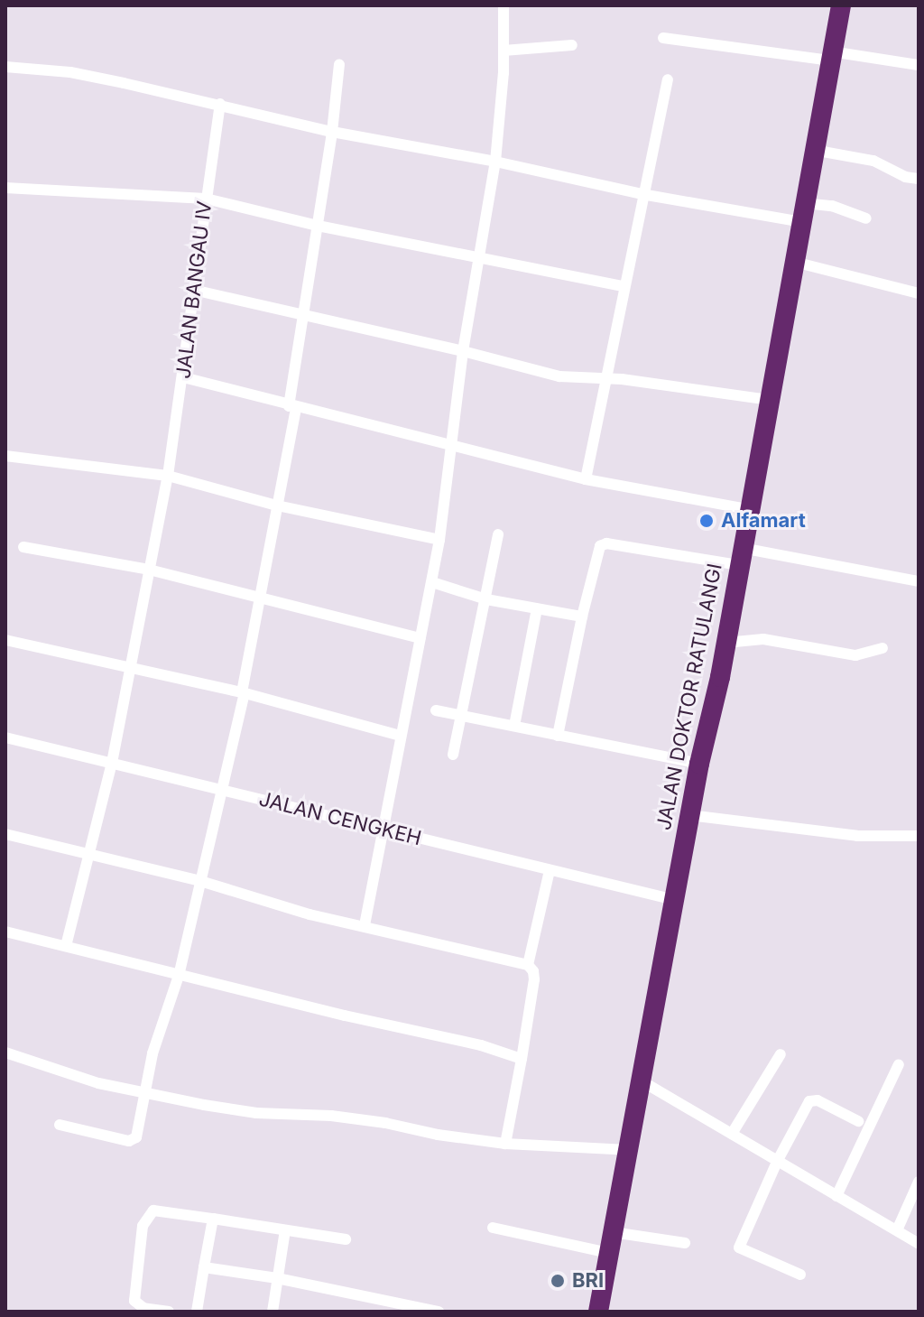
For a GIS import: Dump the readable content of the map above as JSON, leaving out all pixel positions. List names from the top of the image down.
{
  "streets": {
    "highway": ["JALAN DOKTOR RATULANGI"],
    "street": ["JALAN BANGAU IV", "JALAN CENGKEH"]
  },
  "crossings": [
    ["JALAN BANGAU IV", "JALAN CENGKEH"],
    ["JALAN DOKTOR RATULANGI", "JALAN CENGKEH"]
  ],
  "places": ["Alfamart", "BRI"]
}
